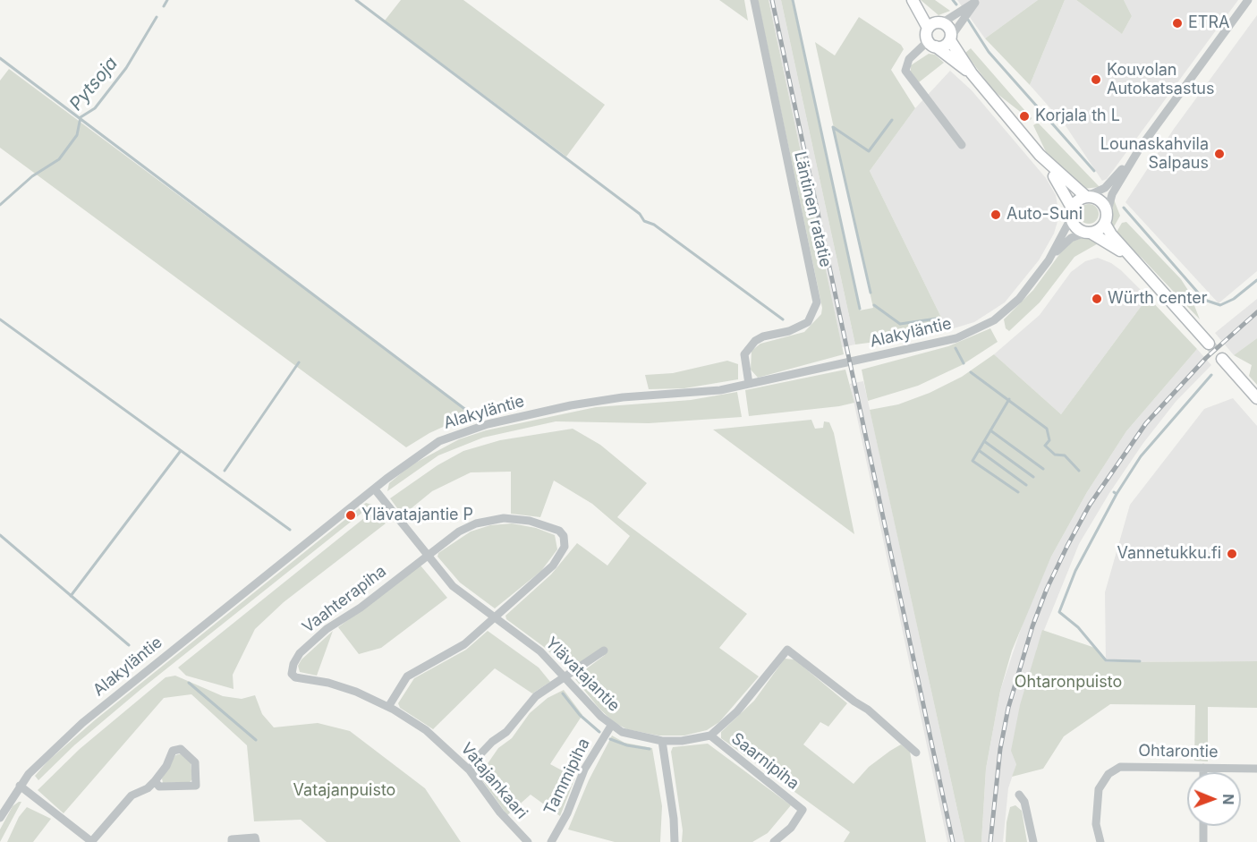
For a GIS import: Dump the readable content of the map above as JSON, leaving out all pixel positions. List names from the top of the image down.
{
  "streets": {
    "street": [
      "Läntinen ratatie",
      "Alakyläntie",
      "Vaahterapiha",
      "Ylävatajantie",
      "Ohtarontie",
      "Saarnipiha",
      "Tammipiha",
      "Vatajankaari"
    ]
  },
  "crossings": [
    ["Läntinen ratatie", "Alakyläntie"],
    ["Alakyläntie", "Ylävatajantie"],
    ["Vaahterapiha", "Ylävatajantie"],
    ["Vaahterapiha", "Vatajankaari"],
    ["Ylävatajantie", "Saarnipiha"],
    ["Ylävatajantie", "Tammipiha"]
  ],
  "water": ["Pytsoja"],
  "parks": ["Ohtaronpuisto", "Vatajanpuisto"],
  "places": [
    "ETRA",
    "Kouvolan Autokatsastus",
    "Korjala th L",
    "Lounaskahvila Salpaus",
    "Auto-Suni",
    "Würth center",
    "Ylävatajantie P",
    "Vannetukku.fi"
  ],
  "north": "right"
}
